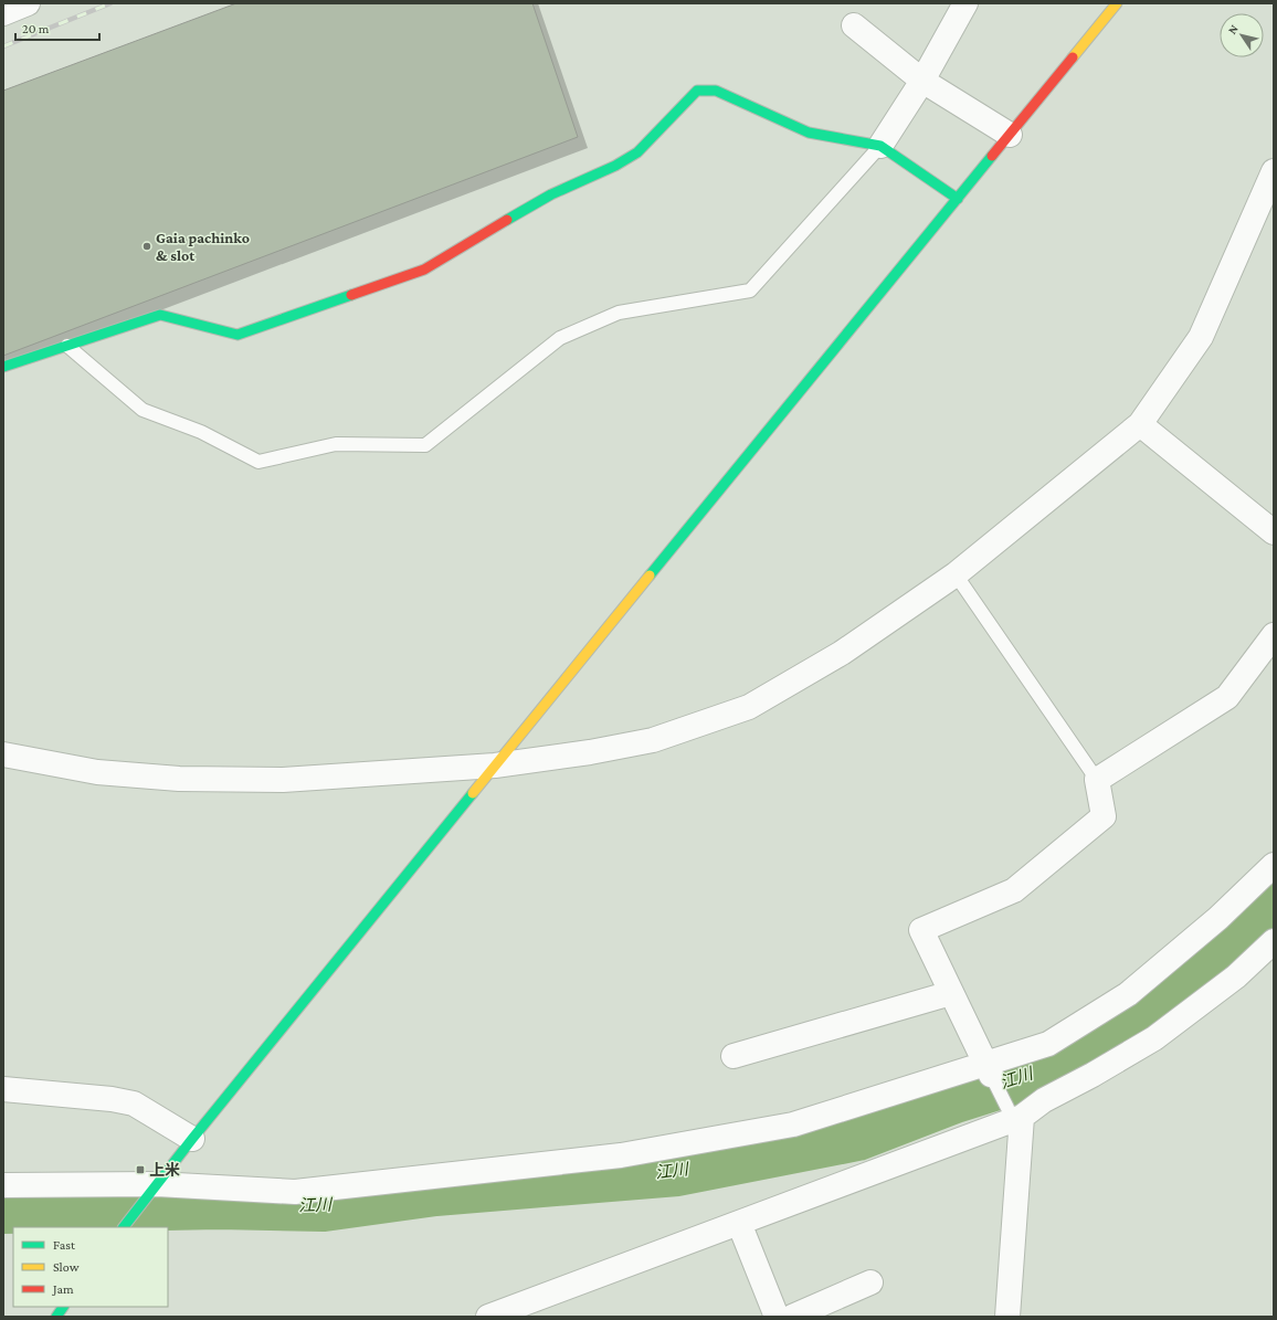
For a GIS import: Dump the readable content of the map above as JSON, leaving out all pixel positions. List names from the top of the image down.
{
  "water": ["江川"],
  "places": {
    "other": ["Gaia pachinko & slot"],
    "transit": ["上米"]
  },
  "legend": ["Fast", "Slow", "Jam"],
  "scale_bar": "20 m",
  "north": "top left"
}
